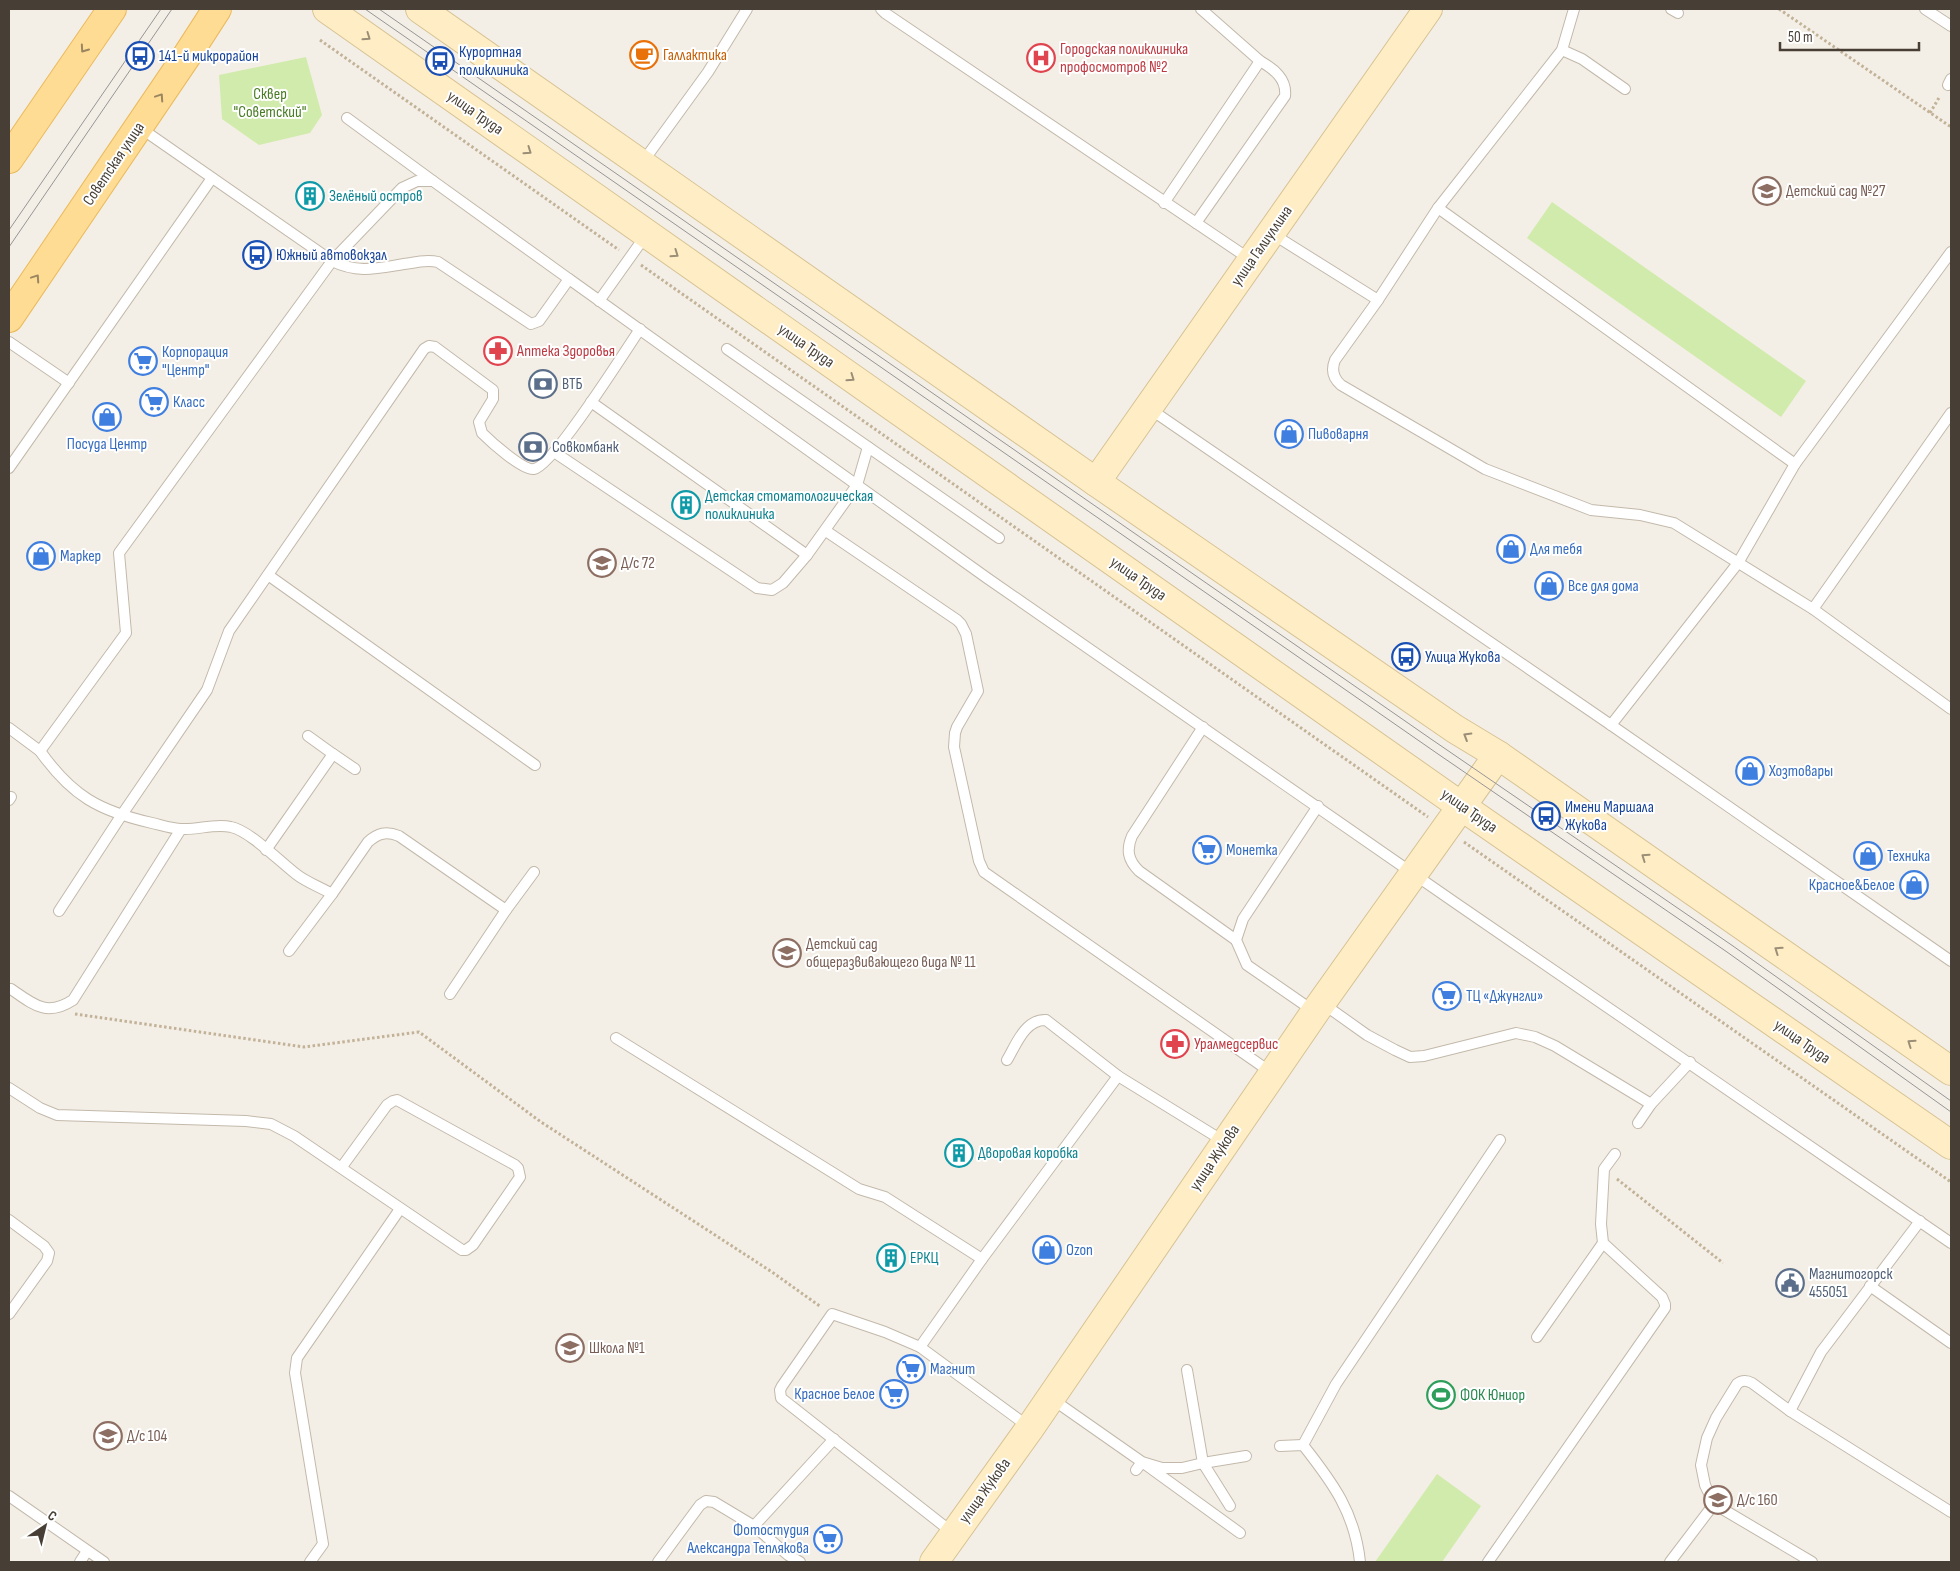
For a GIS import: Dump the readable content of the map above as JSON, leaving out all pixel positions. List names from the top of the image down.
{
  "streets": {
    "main road": [
      "улица Труда",
      "Советская улица",
      "улица Галиуллина",
      "улица Жукова"
    ]
  },
  "crossings": [
    ["улица Труда", "улица Жукова"]
  ],
  "parks": ["Сквер \"Советский\""],
  "places": {
    "cafe": ["Галлактика"],
    "bus stop": [
      "141-й микрорайон",
      "Курортная поликлиника",
      "Южный автовокзал",
      "Улица Жукова",
      "Имени Маршала Жукова"
    ],
    "hospital": ["Городская поликлиника профосмотров №2"],
    "school or university": [
      "Детский сад №27",
      "Д/с 72",
      "Детский сад общеразвивающего вида № 11",
      "Школа №1",
      "Д/с 104",
      "Д/с 160"
    ],
    "building": [
      "Зелёный остров",
      "Детская стоматологическая поликлиника",
      "Дворовая коробка",
      "ЕРКЦ"
    ],
    "pharmacy": ["Аптека Здоровья", "Уралмедсервис"],
    "supermarket": [
      "Корпорация \"Центр\"",
      "Класс",
      "Монетка",
      "ТЦ «Джунгли»",
      "Магнит",
      "Красное Белое",
      "Фотостудия Александра Теплякова"
    ],
    "bank": ["ВТБ", "Совкомбанк"],
    "shop": [
      "Посуда Центр",
      "Пивоварня",
      "Для тебя",
      "Маркер",
      "Все для дома",
      "Хозтовары",
      "Техника",
      "Красное&Белое",
      "Ozon"
    ],
    "public building": ["Магнитогорск 455051"],
    "sports": ["ФОК Юниор"]
  },
  "scale_bar": "50 m",
  "north": "top right"
}
